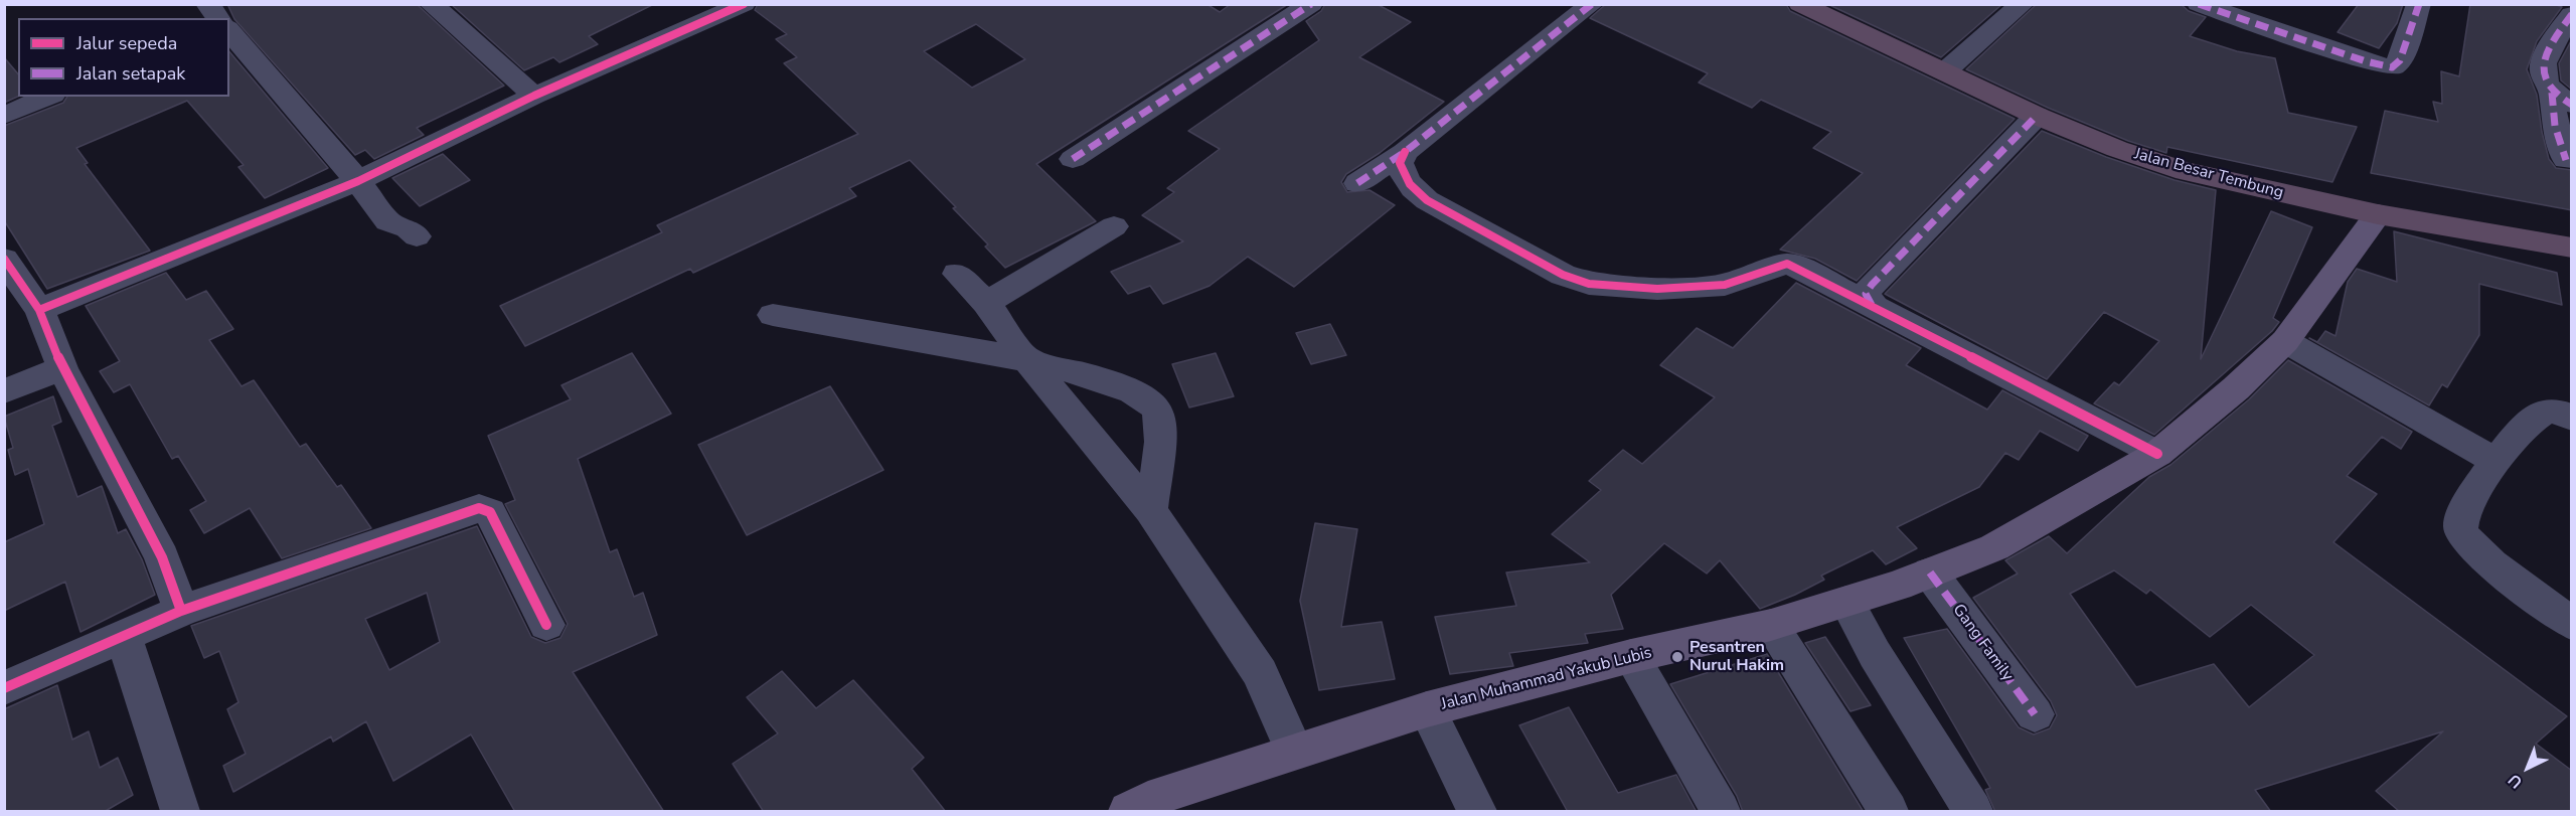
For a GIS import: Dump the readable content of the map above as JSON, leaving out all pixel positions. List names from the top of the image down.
{
  "streets": {
    "highway": ["Jalan Besar Tembung"],
    "main road": ["Jalan Muhammad Yakub Lubis"],
    "street": ["Gang Family"]
  },
  "crossings": [
    ["Jalan Besar Tembung", "Jalan Muhammad Yakub Lubis"],
    ["Gang Family", "Jalan Muhammad Yakub Lubis"]
  ],
  "places": ["Pesantren Nurul Hakim"],
  "legend": ["Jalur sepeda", "Jalan setapak"],
  "north": "bottom left"
}
